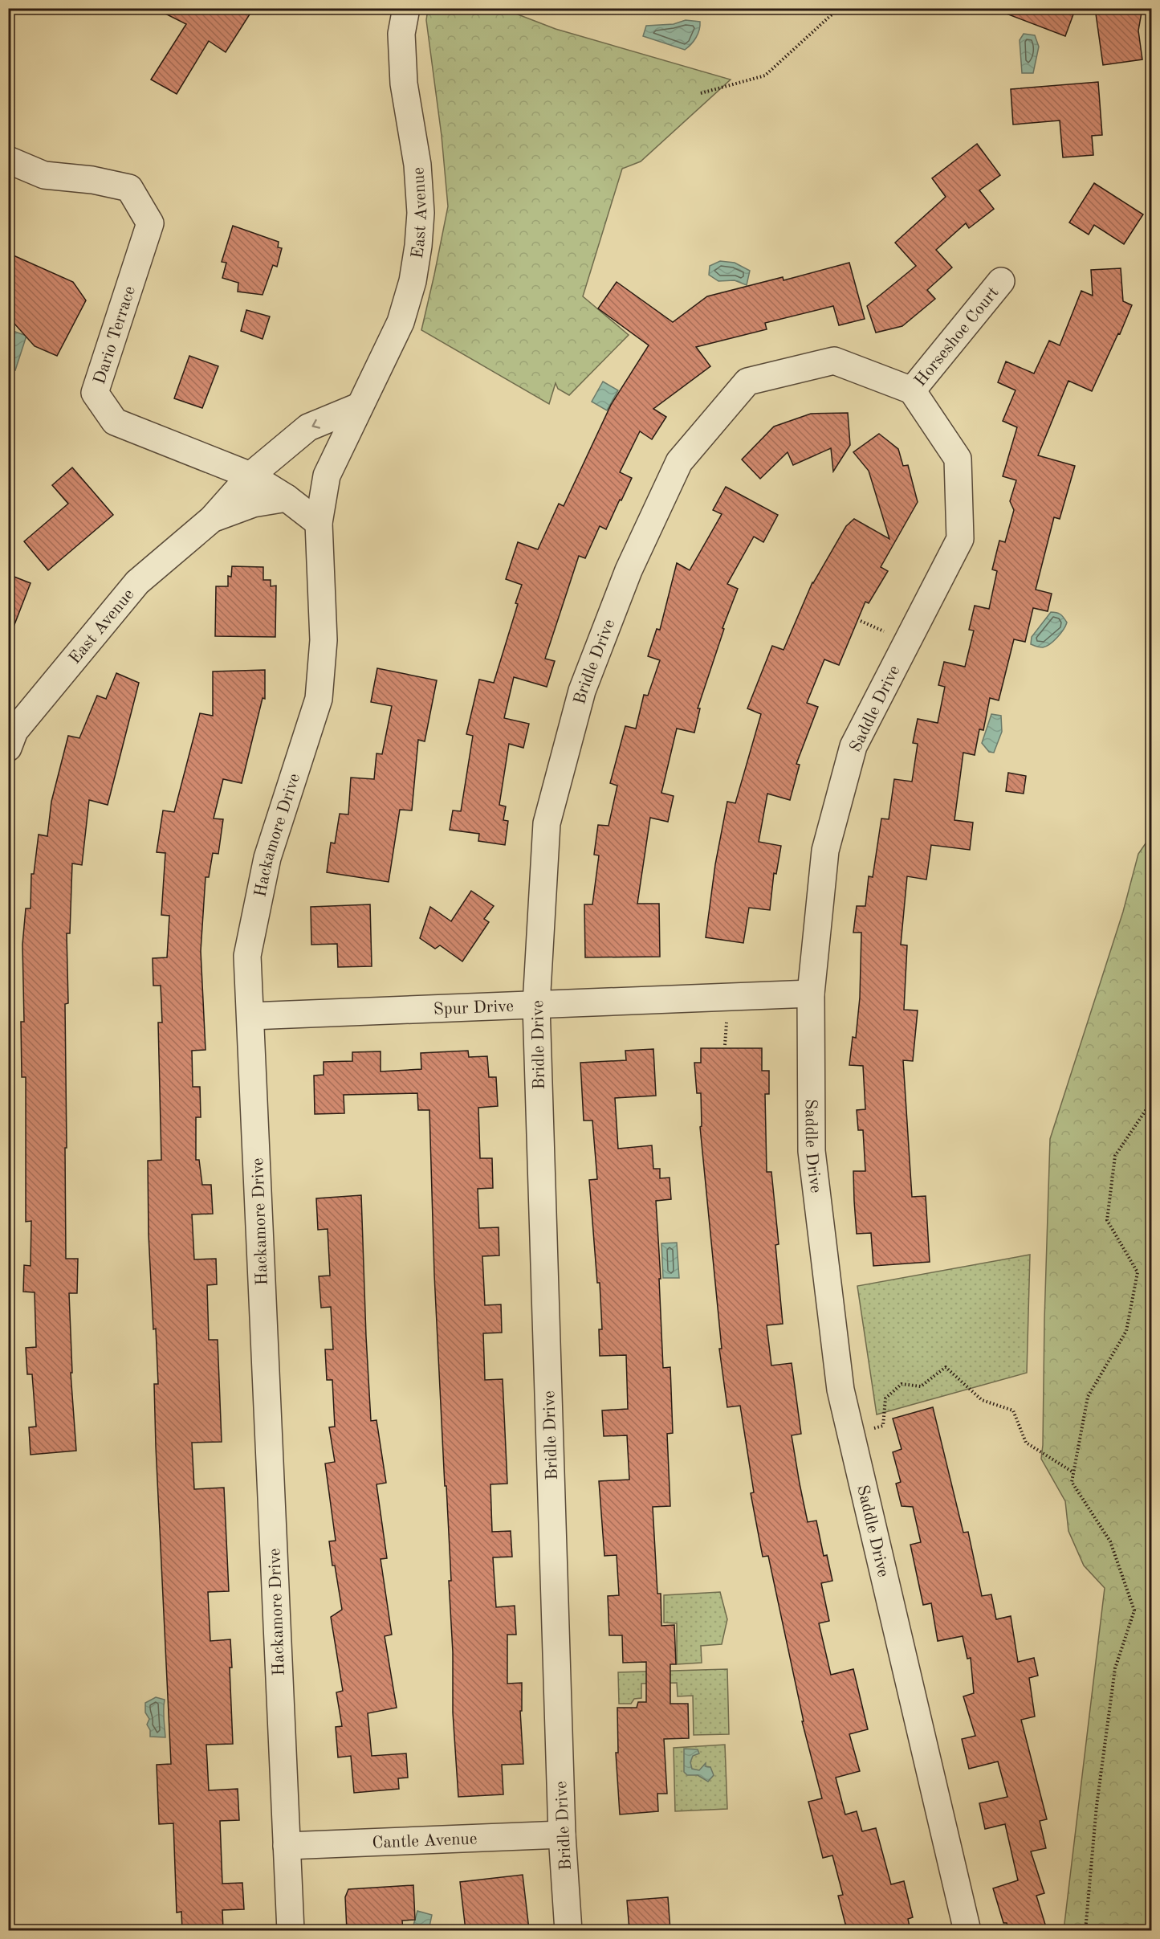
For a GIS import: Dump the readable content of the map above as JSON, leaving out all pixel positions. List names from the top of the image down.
{
  "streets": {
    "street": [
      "East Avenue",
      "Dario Terrace",
      "Horseshoe Court",
      "Bridle Drive",
      "Saddle Drive",
      "Hackamore Drive",
      "Spur Drive",
      "Cantle Avenue"
    ]
  },
  "crossings": [
    ["East Avenue", "Dario Terrace"],
    ["East Avenue", "Hackamore Drive"],
    ["Horseshoe Court", "Bridle Drive"],
    ["Horseshoe Court", "Saddle Drive"],
    ["Bridle Drive", "Saddle Drive"],
    ["Bridle Drive", "Spur Drive"],
    ["Bridle Drive", "Cantle Avenue"],
    ["Saddle Drive", "Spur Drive"],
    ["Hackamore Drive", "Spur Drive"],
    ["Hackamore Drive", "Cantle Avenue"]
  ]
}
